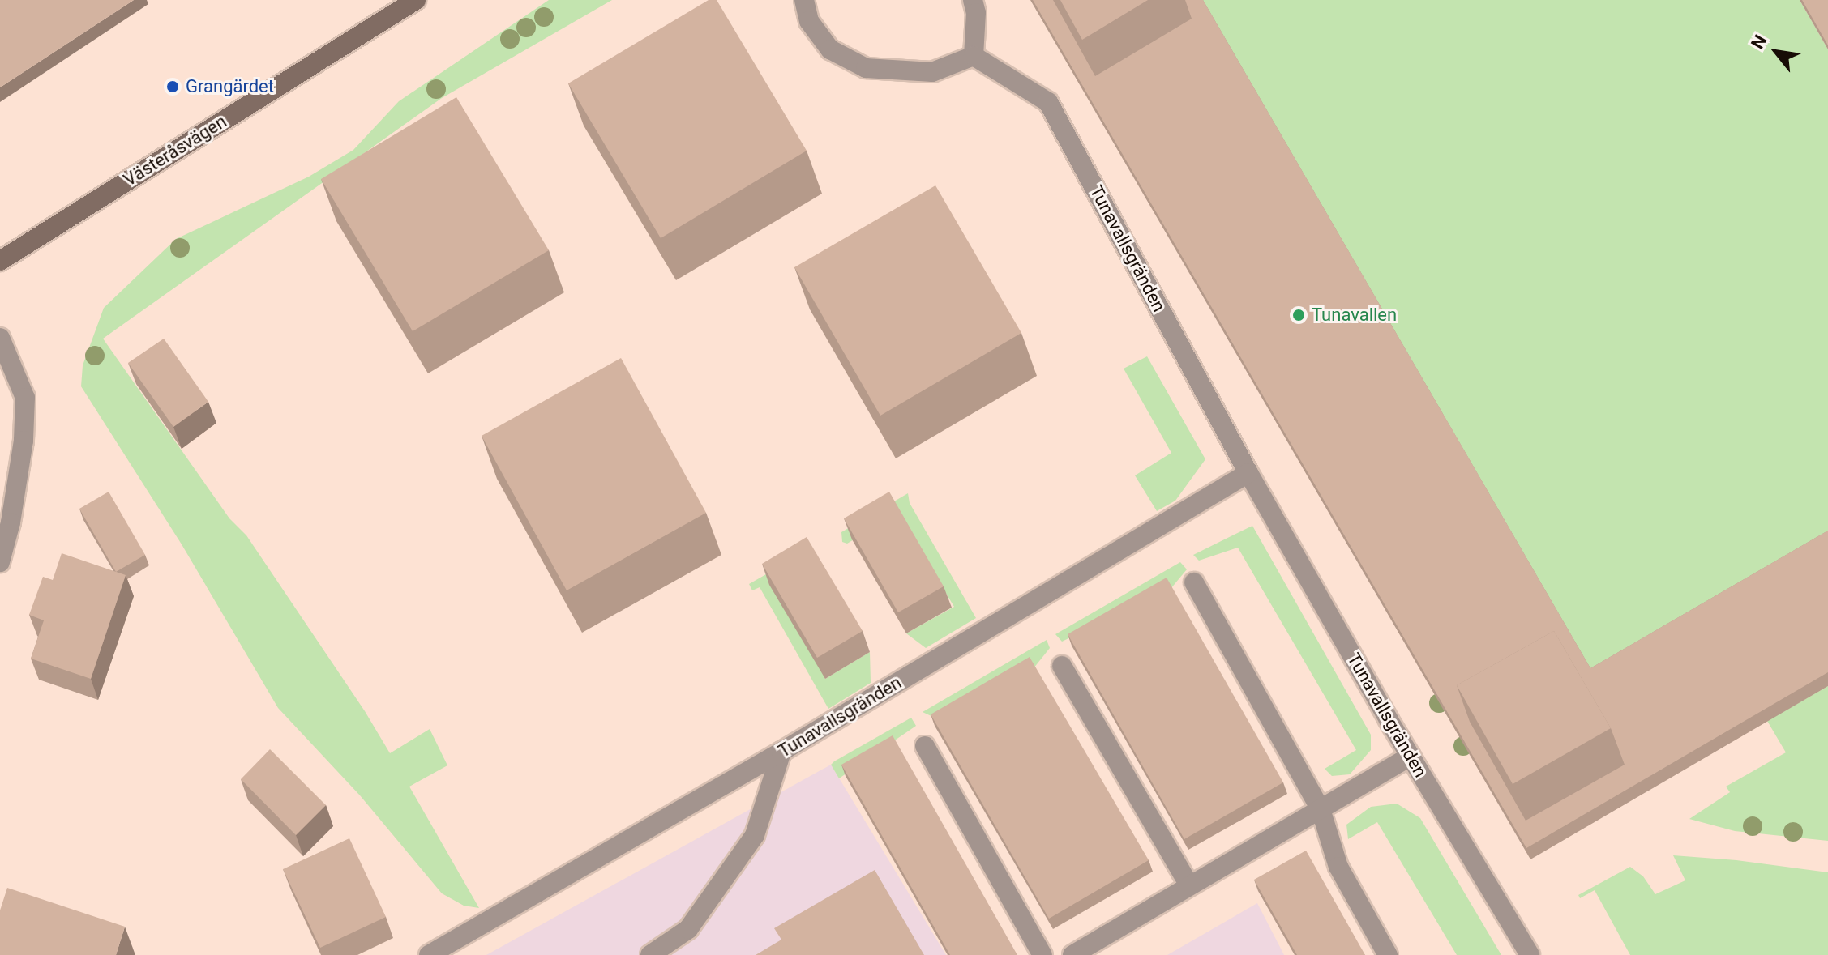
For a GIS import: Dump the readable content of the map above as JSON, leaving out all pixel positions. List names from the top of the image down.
{
  "streets": {
    "street": ["Västeråsvägen", "Tunavallsgränden"]
  },
  "places": ["Grangärdet", "Tunavallen"],
  "north": "top left"
}
